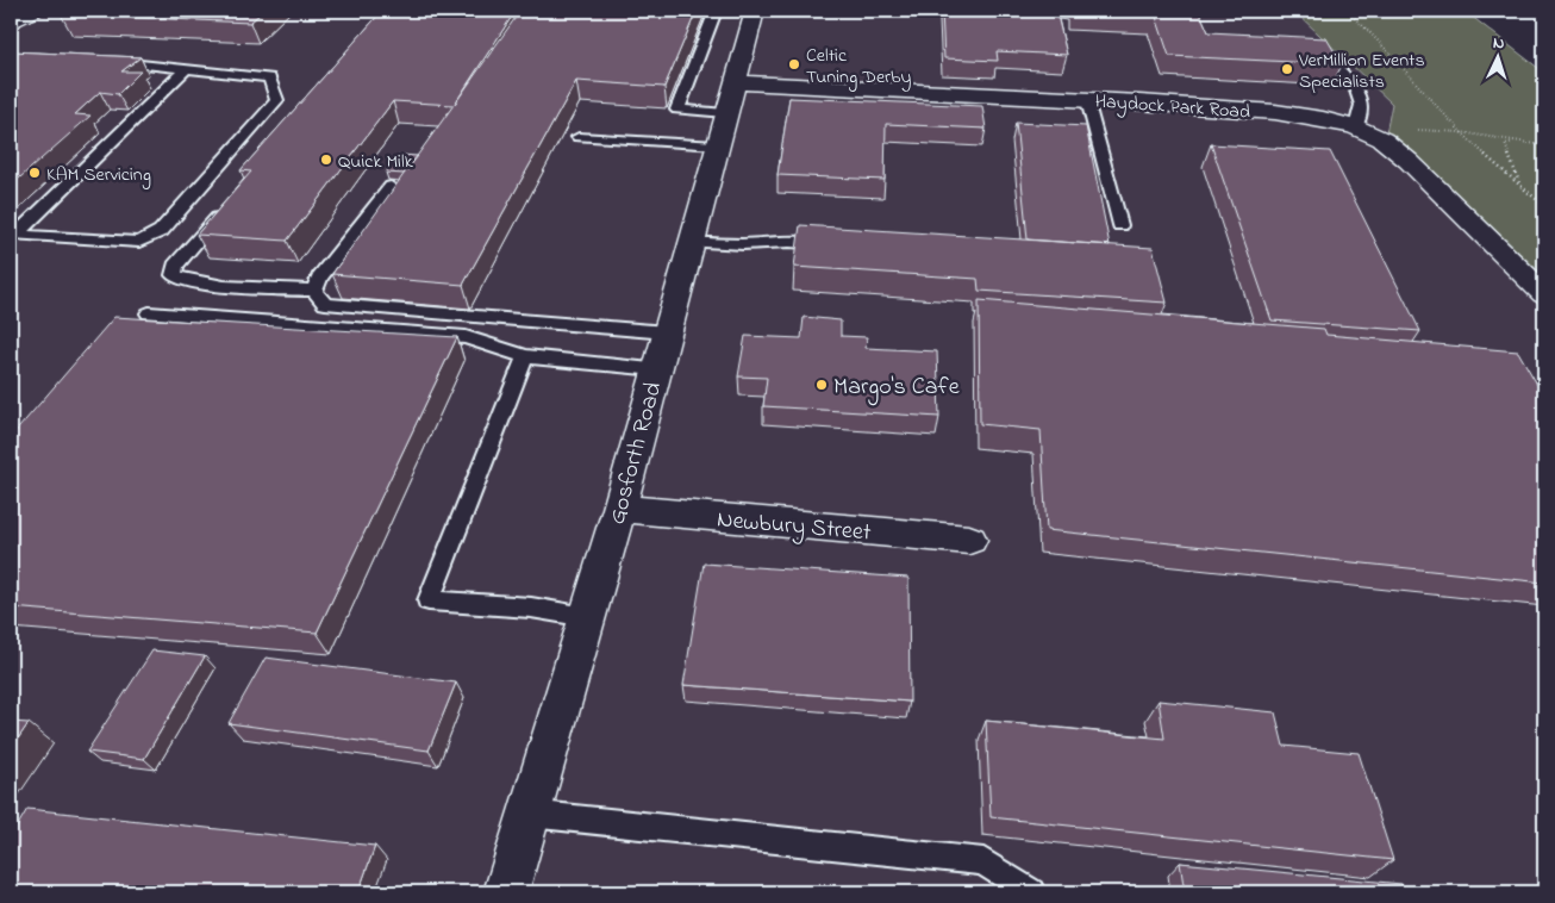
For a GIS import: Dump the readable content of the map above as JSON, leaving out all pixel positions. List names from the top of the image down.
{
  "streets": {
    "street": ["Haydock Park Road", "Gosforth Road", "Newbury Street"]
  },
  "crossings": [
    ["Haydock Park Road", "Gosforth Road"],
    ["Gosforth Road", "Newbury Street"]
  ],
  "places": [
    "Celtic Tuning Derby",
    "VerMillion Events Specialists",
    "Quick Milk",
    "KAM Servicing",
    "Margo's Cafe"
  ],
  "north": "top"
}
